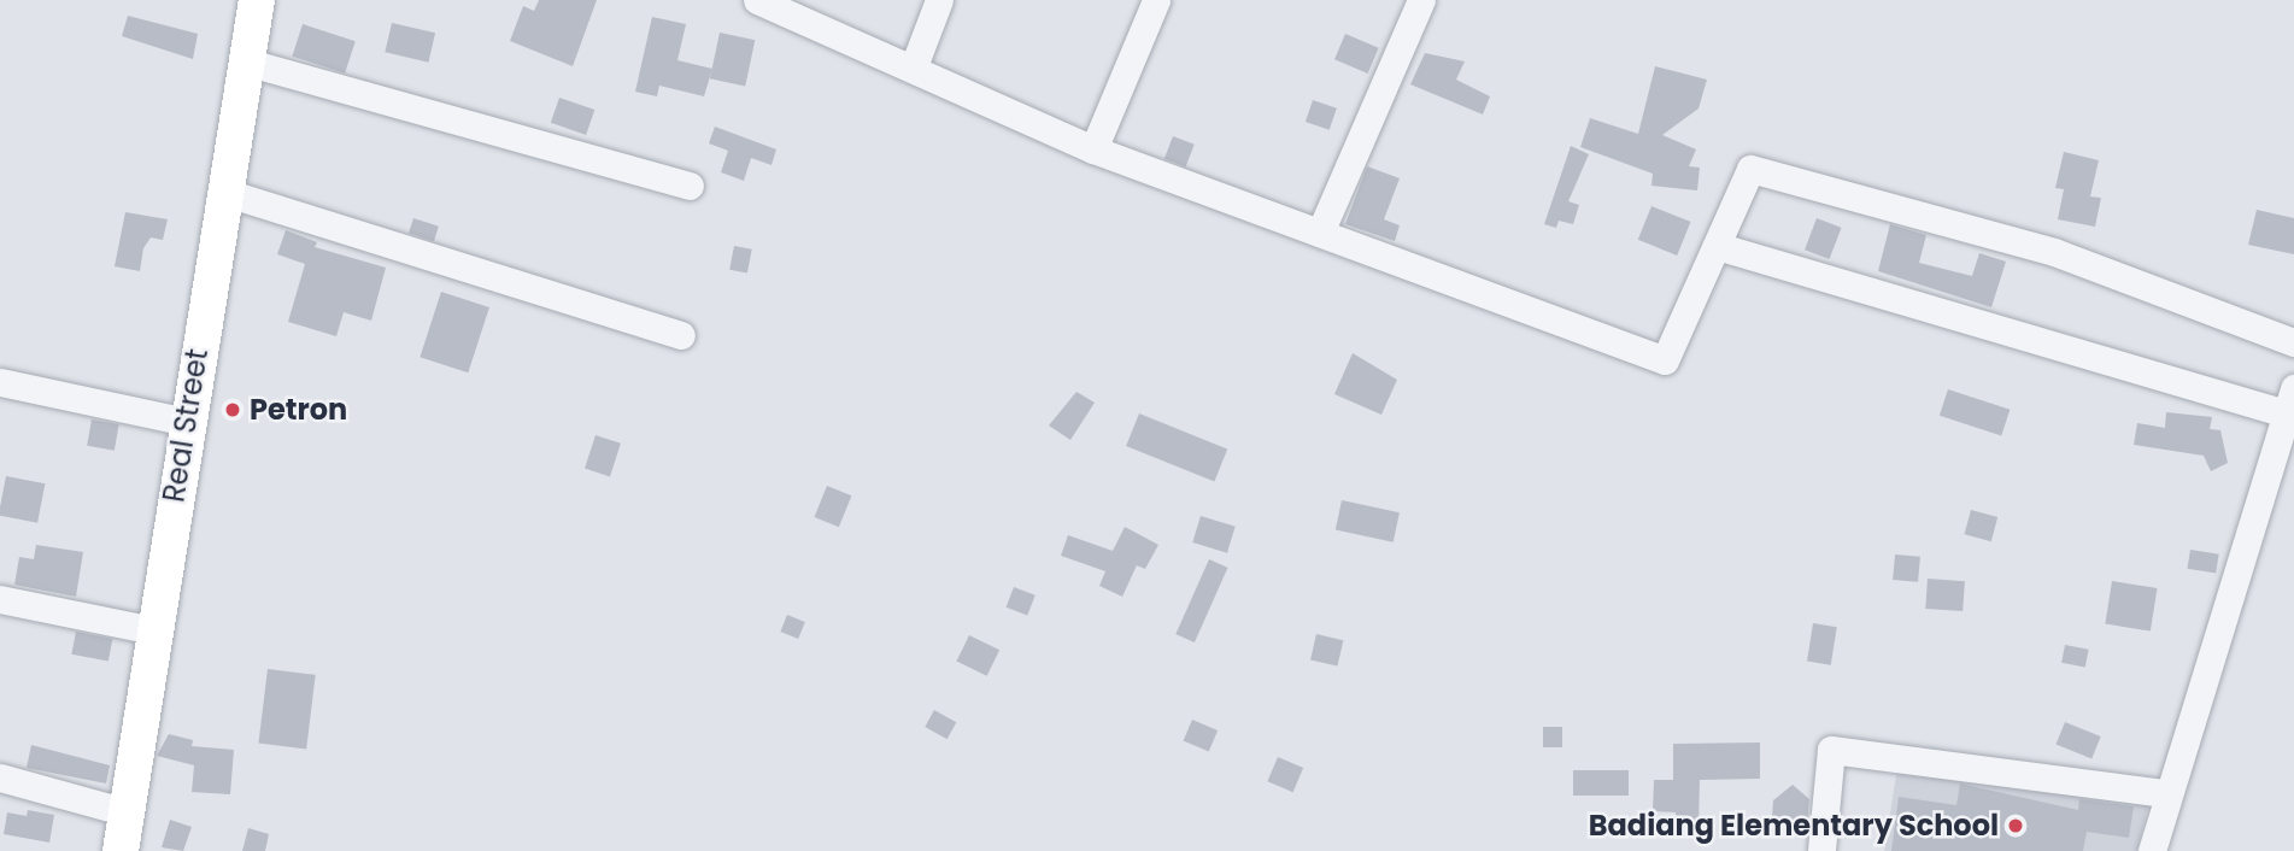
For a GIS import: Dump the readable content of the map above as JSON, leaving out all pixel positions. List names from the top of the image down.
{
  "streets": {
    "main road": ["Real Street"]
  },
  "places": ["Petron", "Badiang Elementary School"]
}
